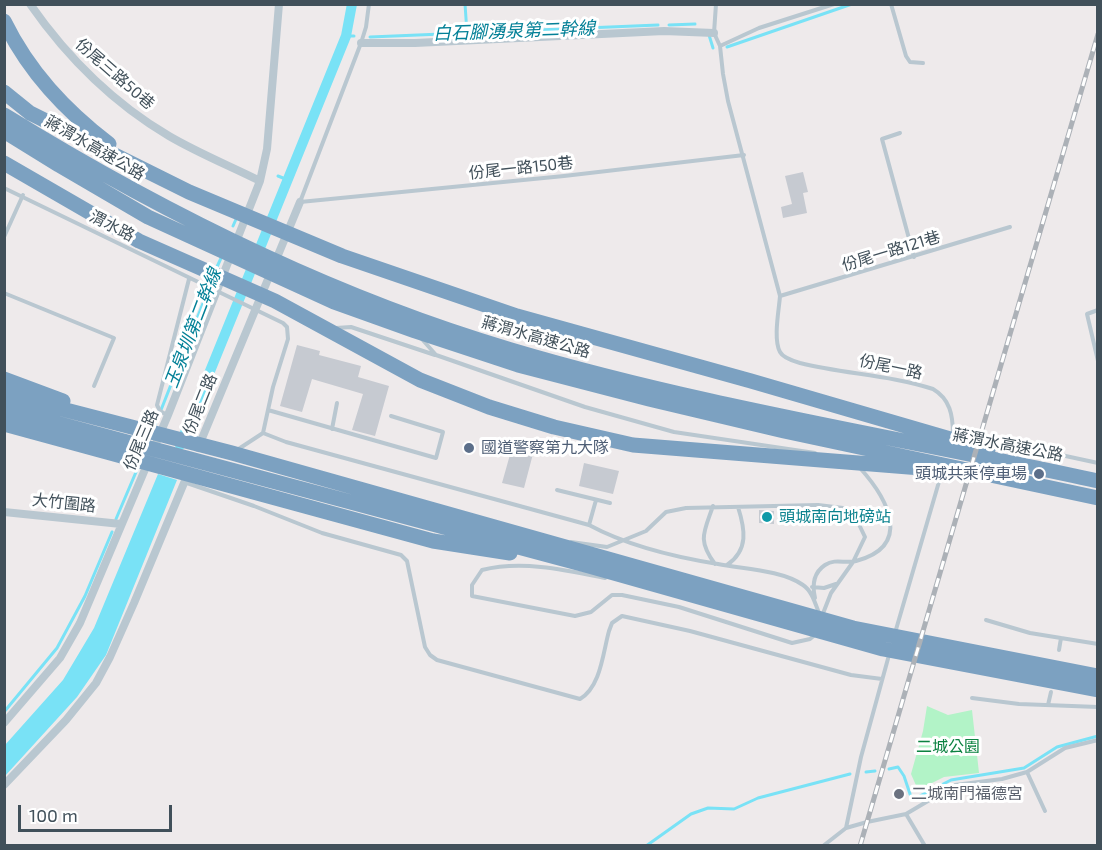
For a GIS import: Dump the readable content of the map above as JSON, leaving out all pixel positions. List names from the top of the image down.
{
  "streets": {
    "highway": ["蔣渭水高速公路"],
    "street": [
      "份尾三路50巷",
      "份尾二路",
      "份尾三路",
      "大竹圍路"
    ],
    "lane": [
      "份尾一路150巷",
      "渭水路",
      "份尾一路121巷",
      "份尾一路"
    ]
  },
  "crossings": [
    ["份尾三路50巷", "份尾三路"],
    ["份尾一路150巷", "份尾一路"],
    ["份尾一路150巷", "份尾二路"],
    ["份尾一路121巷", "份尾一路"],
    ["份尾三路", "大竹圍路"]
  ],
  "water": ["白石腳湧泉第二幹線", "玉泉圳第二幹線"],
  "parks": ["二城公園"],
  "places": [
    "國道警察第九大隊",
    "頭城共乘停車場",
    "頭城南向地磅站",
    "二城南門福德宮"
  ],
  "scale_bar": "100 m"
}
